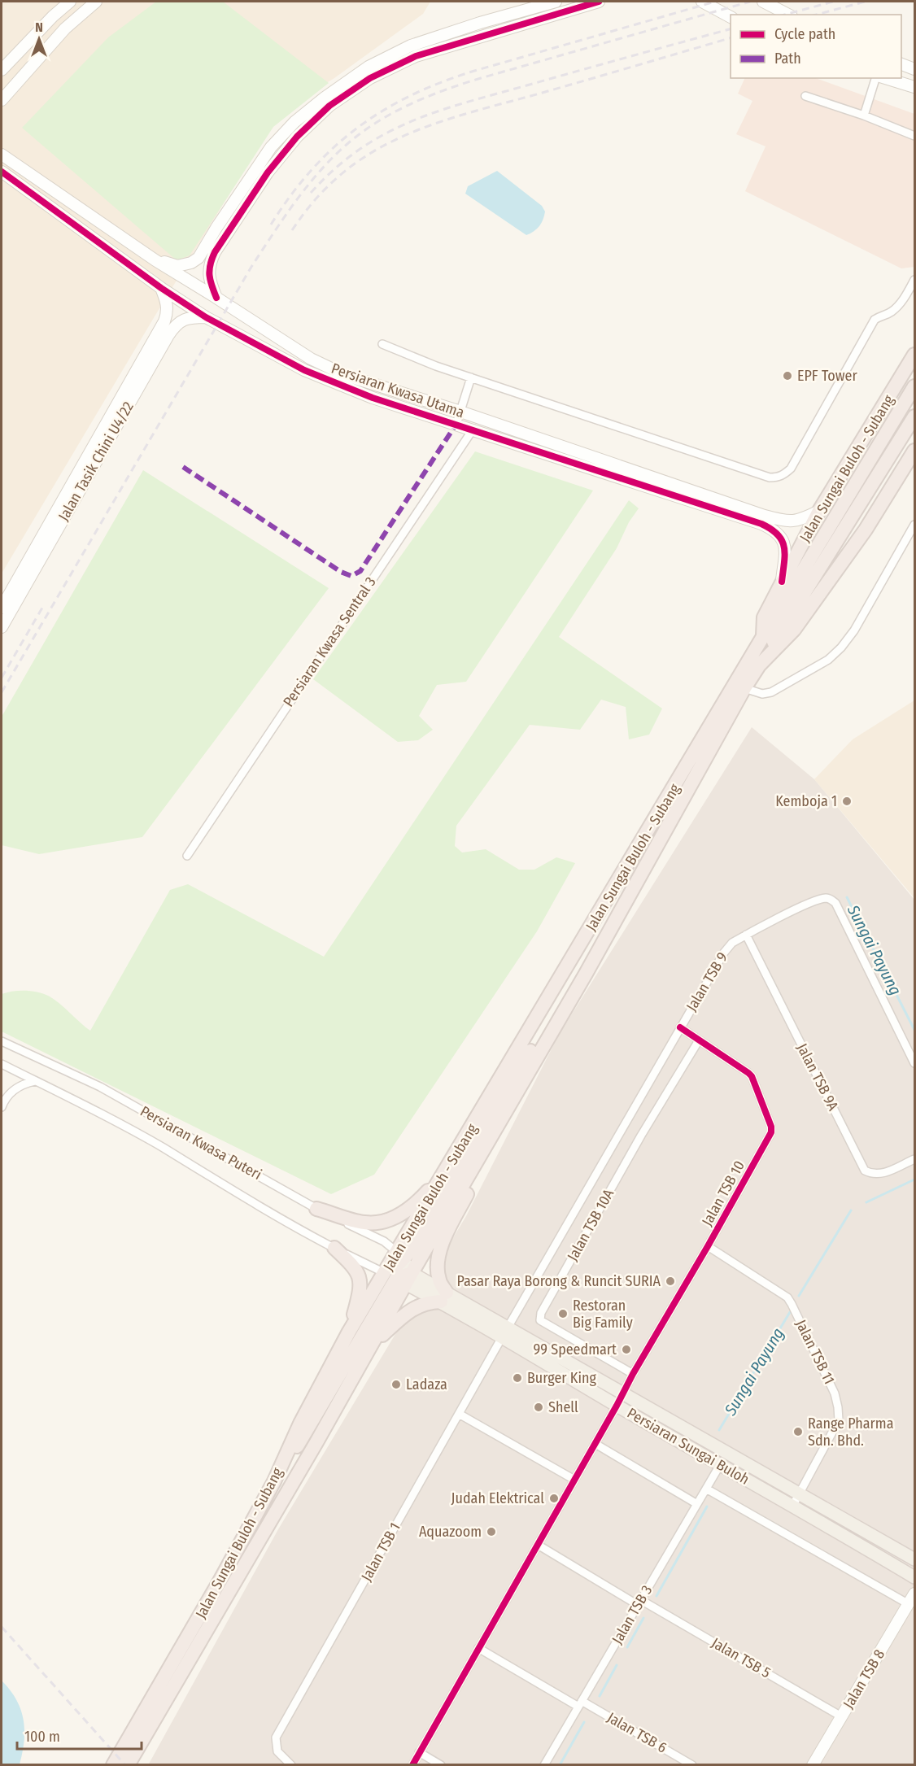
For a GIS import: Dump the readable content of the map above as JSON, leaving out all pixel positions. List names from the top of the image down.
{
  "streets": {
    "highway": ["Jalan Sungai Buloh - Subang"],
    "main road": ["Persiaran Sungai Buloh"],
    "street": [
      "Persiaran Kwasa Utama",
      "Jalan Tasik Chini U4/22",
      "Persiaran Kwasa Sentral 3",
      "Jalan TSB 9",
      "Jalan TSB 9A",
      "Persiaran Kwasa Puteri",
      "Jalan TSB 10",
      "Jalan TSB 10A",
      "Jalan TSB 11",
      "Jalan TSB 1",
      "Jalan TSB 3",
      "Jalan TSB 5",
      "Jalan TSB 8",
      "Jalan TSB 6"
    ]
  },
  "crossings": [
    ["Persiaran Kwasa Utama", "Jalan Tasik Chini U4/22"],
    ["Persiaran Kwasa Utama", "Jalan Sungai Buloh - Subang"],
    ["Persiaran Kwasa Utama", "Persiaran Kwasa Sentral 3"],
    ["Jalan Sungai Buloh - Subang", "Persiaran Kwasa Puteri"],
    ["Jalan Sungai Buloh - Subang", "Persiaran Sungai Buloh"],
    ["Jalan TSB 9", "Jalan TSB 9A"],
    ["Jalan TSB 9", "Jalan TSB 10"],
    ["Jalan TSB 9", "Persiaran Sungai Buloh"],
    ["Jalan TSB 9", "Jalan TSB 1"],
    ["Persiaran Kwasa Puteri", "Persiaran Sungai Buloh"],
    ["Jalan TSB 10", "Jalan TSB 10A"],
    ["Jalan TSB 10", "Jalan TSB 11"],
    ["Jalan TSB 10", "Persiaran Sungai Buloh"],
    ["Jalan TSB 10", "Jalan TSB 5"],
    ["Jalan TSB 10", "Jalan TSB 6"],
    ["Jalan TSB 11", "Persiaran Sungai Buloh"],
    ["Persiaran Sungai Buloh", "Jalan TSB 1"],
    ["Persiaran Sungai Buloh", "Jalan TSB 3"],
    ["Jalan TSB 3", "Jalan TSB 5"],
    ["Jalan TSB 3", "Jalan TSB 6"],
    ["Jalan TSB 5", "Jalan TSB 8"]
  ],
  "water": ["Sungai Payung"],
  "places": [
    "EPF Tower",
    "Kemboja 1",
    "Pasar Raya Borong & Runcit SURIA",
    "Restoran Big Family",
    "99 Speedmart",
    "Burger King",
    "Ladaza",
    "Shell",
    "Range Pharma Sdn. Bhd.",
    "Judah Elektrical",
    "Aquazoom"
  ],
  "legend": ["Cycle path", "Path"],
  "scale_bar": "100 m",
  "north": "top"
}
